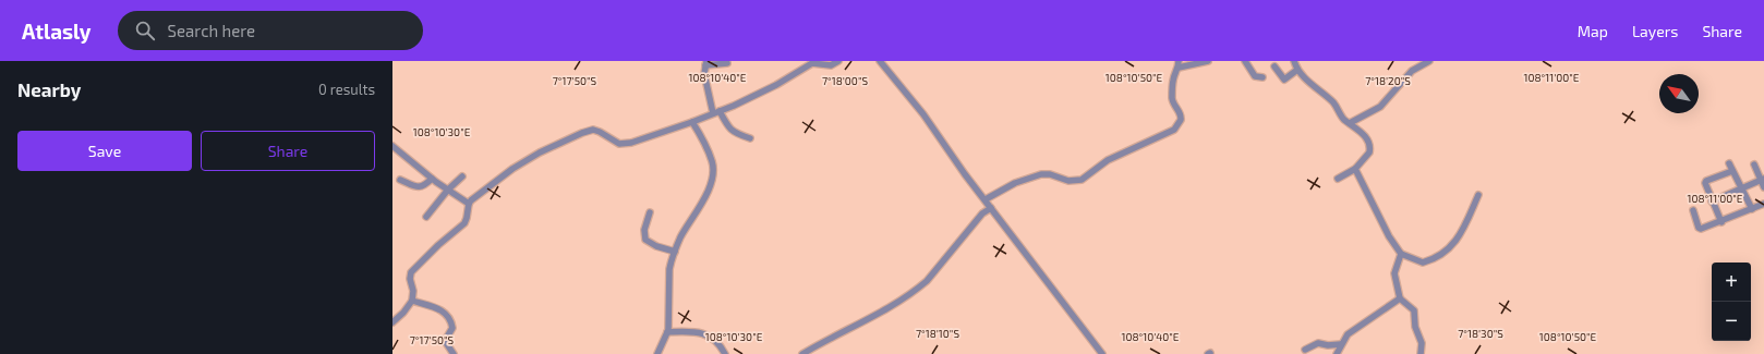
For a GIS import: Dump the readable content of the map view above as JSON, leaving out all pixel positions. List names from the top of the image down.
{
  "north": "top left",
  "page": {
    "header": "Atlasly",
    "search": "Search here",
    "nav": ["Map", "Layers", "Share"],
    "heading": ["Nearby", "0 results"],
    "buttons": ["Save", "Share"],
    "map_buttons": ["+", "−"]
  },
  "coordinates": [
    "108°11'00\"E",
    "108°10'40\"E",
    "108°10'50\"E",
    "7°17'50\"S",
    "7°18'00\"S",
    "7°18'20\"S",
    "108°10'30\"E",
    "7°18'10\"S",
    "7°18'30\"S"
  ]
}
